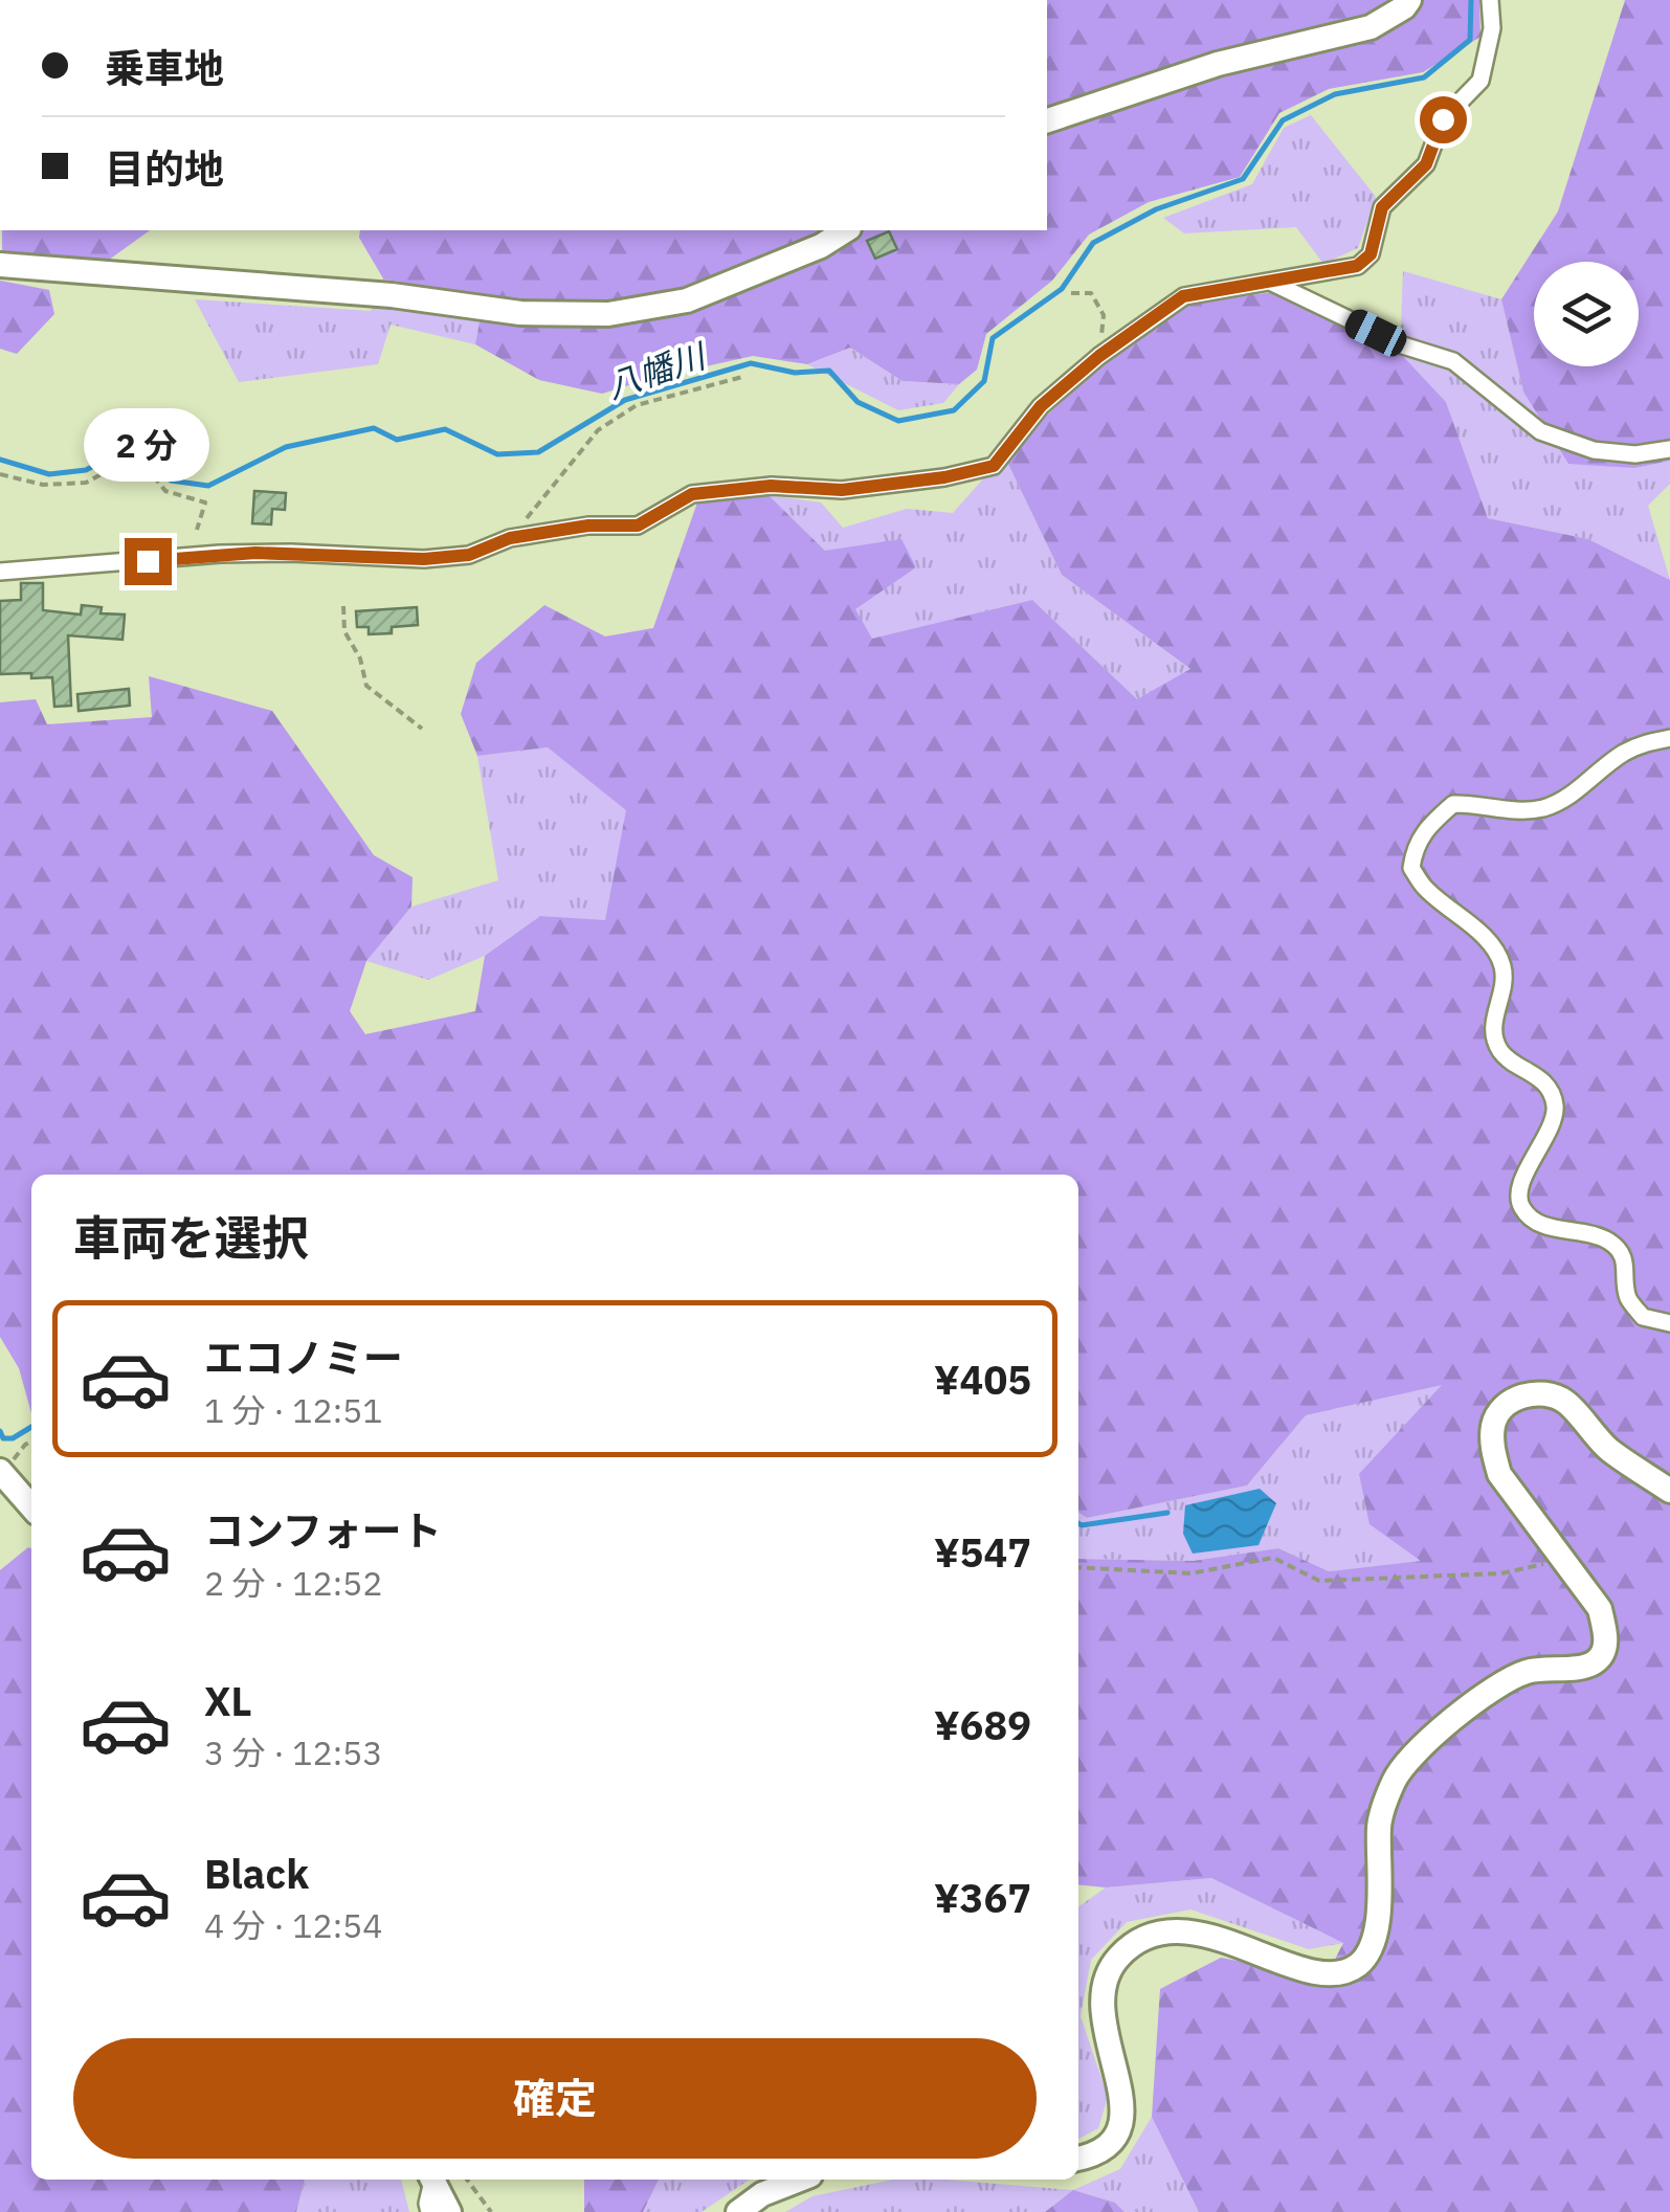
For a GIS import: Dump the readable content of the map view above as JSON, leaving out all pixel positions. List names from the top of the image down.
{
  "water": ["八幡川"],
  "page": {
    "banner": ["乗車地", "目的地"],
    "bubble": "2 分",
    "heading": "車両を選択",
    "list": [
      {
        "name": "エコノミー",
        "note": "1 分 · 12:51",
        "value": "¥405"
      },
      {
        "name": "コンフォート",
        "note": "2 分 · 12:52",
        "value": "¥547"
      },
      {
        "name": "XL",
        "note": "3 分 · 12:53",
        "value": "¥689"
      },
      {
        "name": "Black",
        "note": "4 分 · 12:54",
        "value": "¥367"
      }
    ],
    "buttons": "確定"
  }
}
